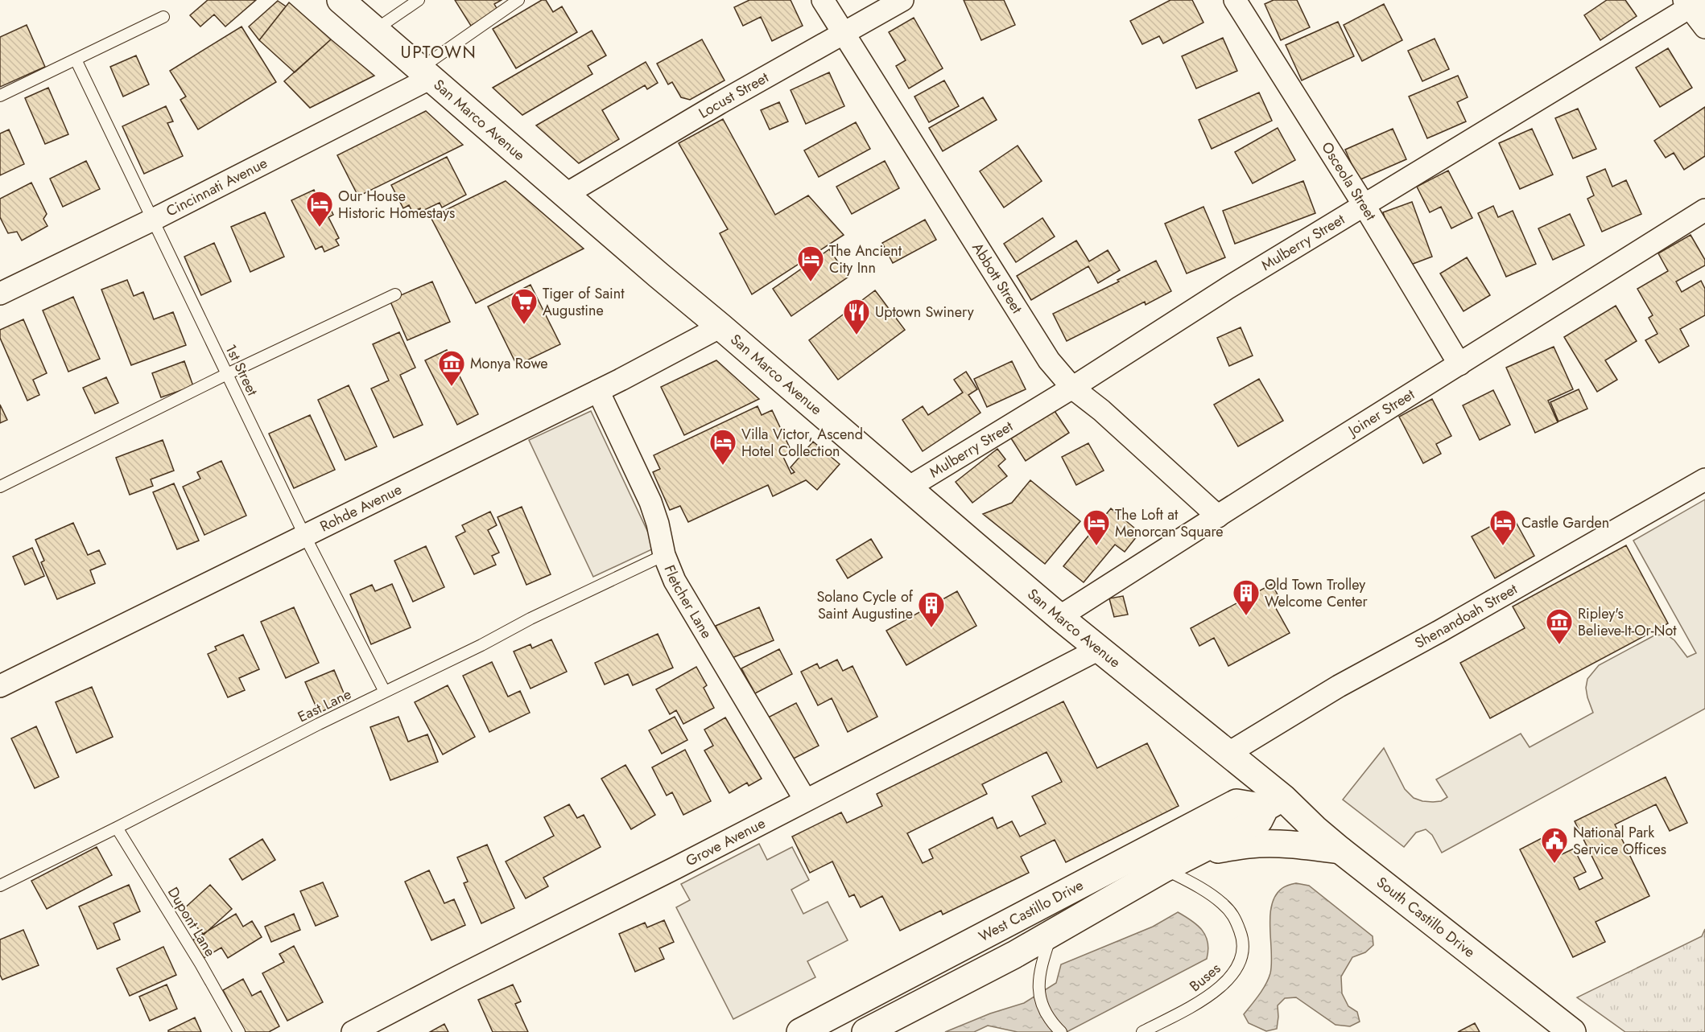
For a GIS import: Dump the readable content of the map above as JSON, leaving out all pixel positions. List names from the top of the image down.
{
  "streets": {
    "main road": ["San Marco Avenue", "West Castillo Drive", "South Castillo Drive"],
    "street": [
      "Locust Street",
      "Osceola Street",
      "Cincinnati Avenue",
      "Mulberry Street",
      "Abbott Street",
      "Joiner Street",
      "Rohde Avenue",
      "Fletcher Lane",
      "Shenandoah Street",
      "Grove Avenue"
    ],
    "lane": [
      "1st Street",
      "East Lane",
      "Dupont Lane",
      "Buses"
    ]
  },
  "crossings": [
    ["Locust Street", "San Marco Avenue"],
    ["Locust Street", "Abbott Street"],
    ["San Marco Avenue", "Cincinnati Avenue"],
    ["San Marco Avenue", "Mulberry Street"],
    ["San Marco Avenue", "Joiner Street"],
    ["San Marco Avenue", "Rohde Avenue"],
    ["San Marco Avenue", "Shenandoah Street"],
    ["San Marco Avenue", "Grove Avenue"],
    ["San Marco Avenue", "West Castillo Drive"],
    ["San Marco Avenue", "South Castillo Drive"],
    ["Osceola Street", "Mulberry Street"],
    ["Osceola Street", "Joiner Street"],
    ["Cincinnati Avenue", "1st Street"],
    ["Mulberry Street", "Abbott Street"],
    ["Abbott Street", "Joiner Street"],
    ["1st Street", "Rohde Avenue"],
    ["1st Street", "East Lane"],
    ["Rohde Avenue", "Fletcher Lane"],
    ["Fletcher Lane", "East Lane"],
    ["Fletcher Lane", "Grove Avenue"],
    ["East Lane", "Dupont Lane"],
    ["West Castillo Drive", "South Castillo Drive"],
    ["West Castillo Drive", "Buses"]
  ],
  "districts": ["UPTOWN"],
  "places": {
    "hotel": [
      "Our House Historic Homestays",
      "The Ancient City Inn",
      "Villa Victor, Ascend Hotel Collection",
      "The Loft at Menorcan Square",
      "Castle Garden"
    ],
    "supermarket": ["Tiger of Saint Augustine"],
    "restaurant": ["Uptown Swinery"],
    "museum": ["Monya Rowe", "Ripley's Believe-It-Or-Not"],
    "building": ["Old Town Trolley Welcome Center", "Solano Cycle of Saint Augustine"],
    "public building": ["National Park Service Offices"]
  }
}
